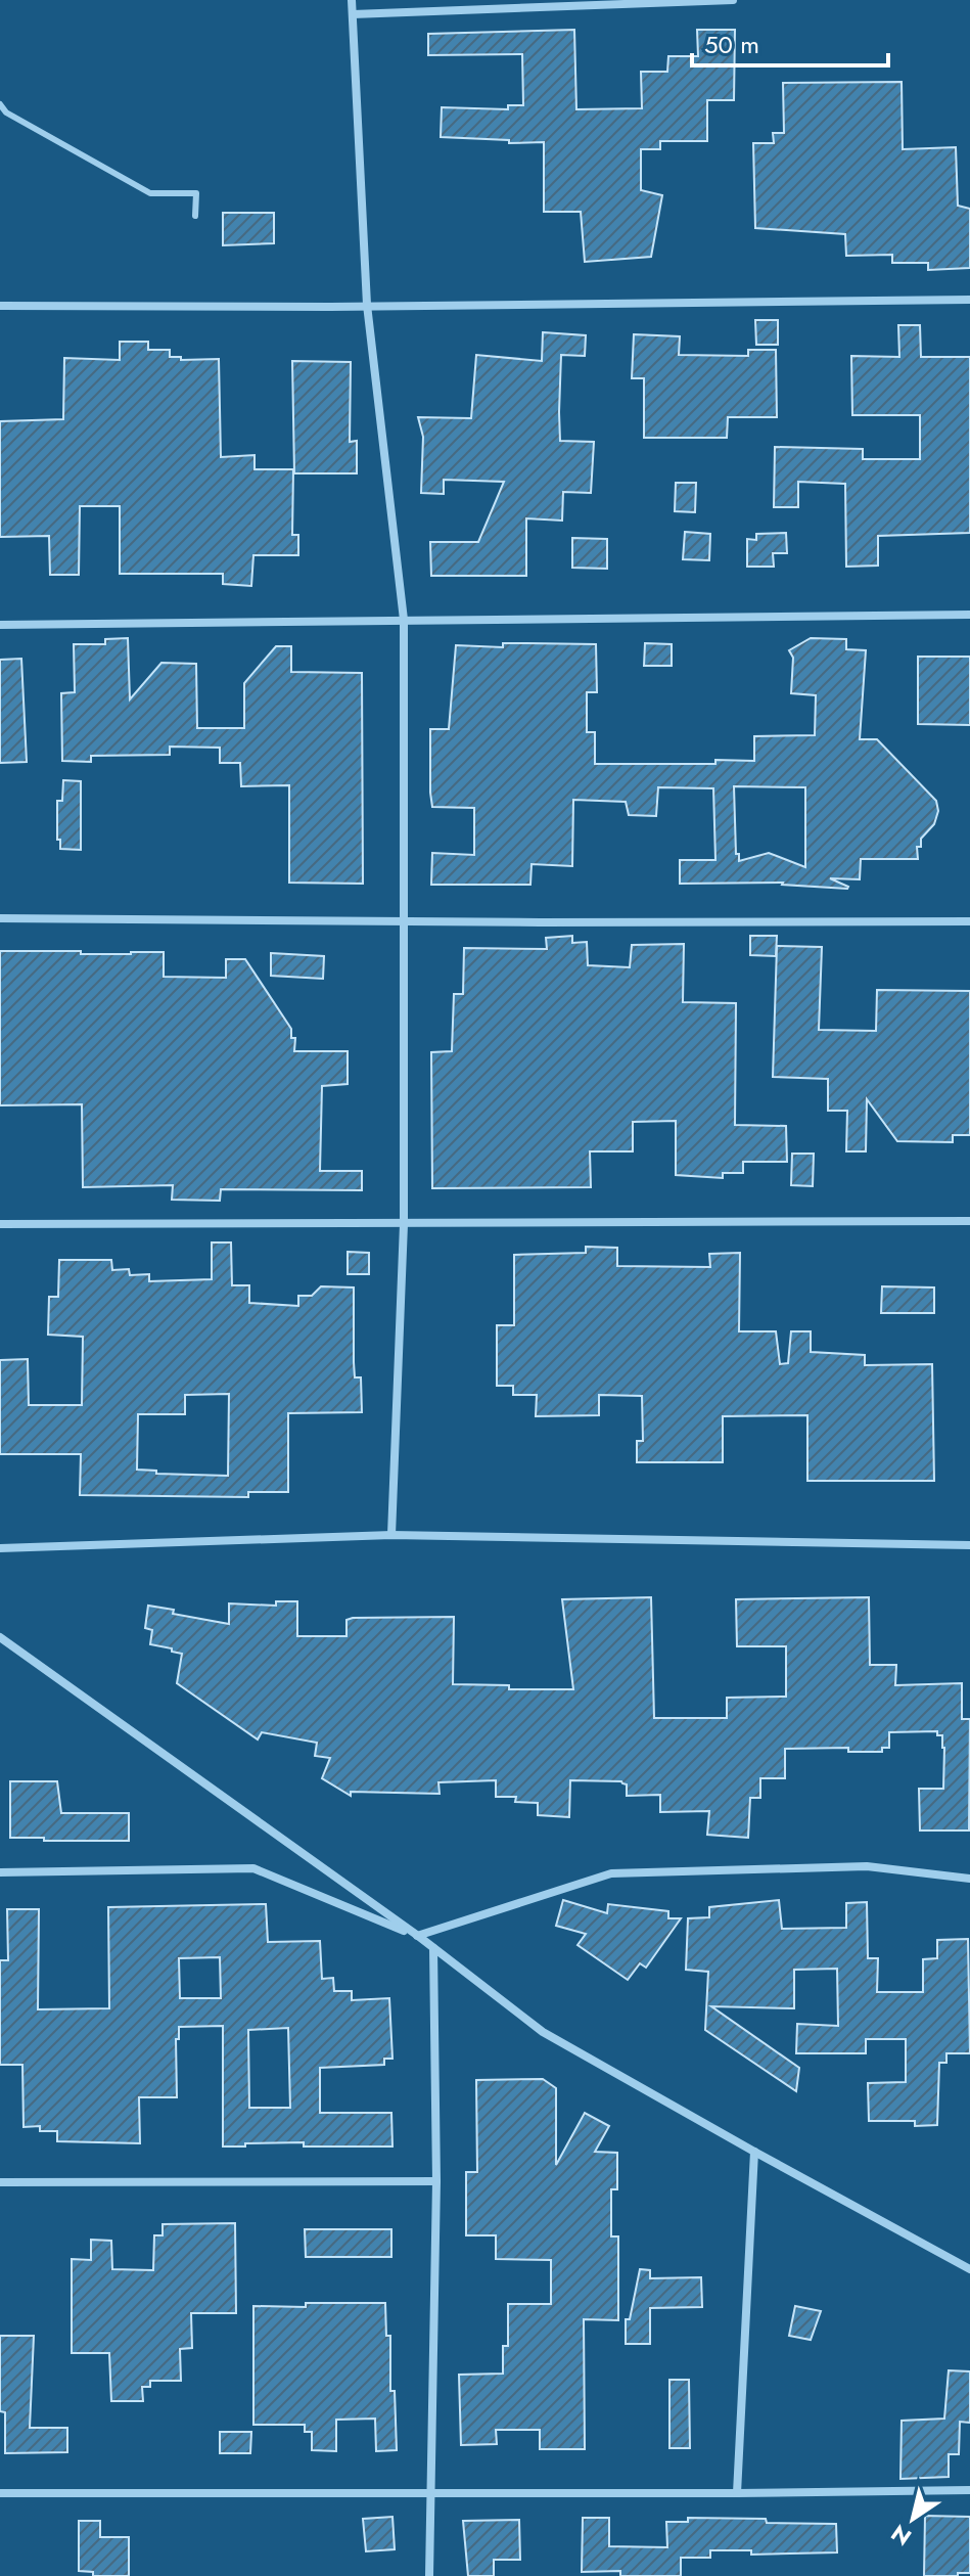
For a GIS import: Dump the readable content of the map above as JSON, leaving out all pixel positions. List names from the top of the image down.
{
  "scale_bar": "50 m",
  "north": "bottom left"
}
